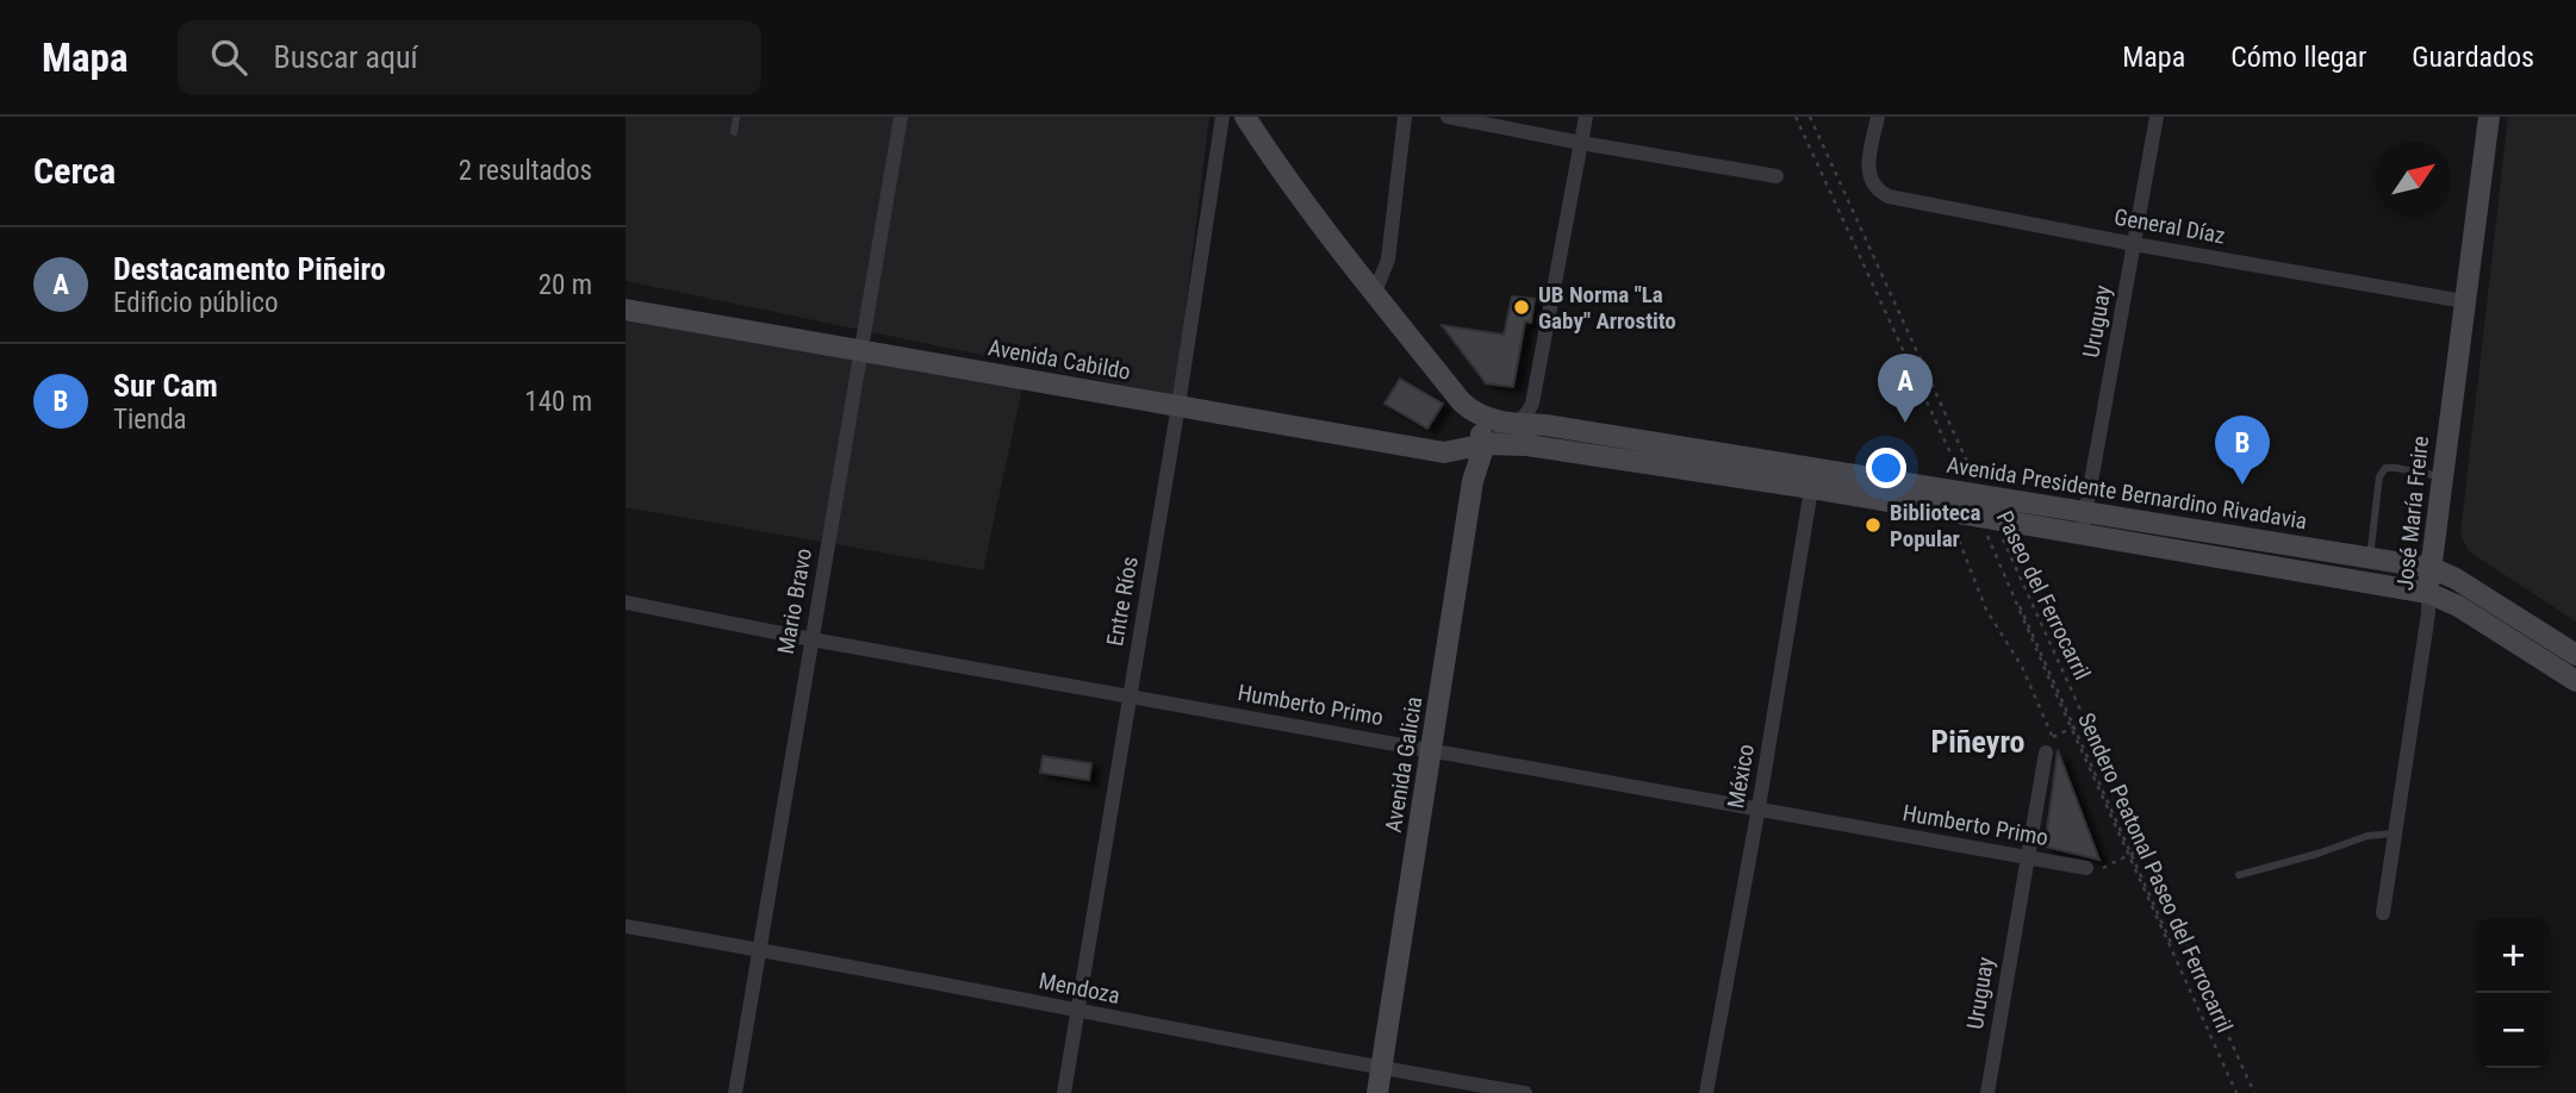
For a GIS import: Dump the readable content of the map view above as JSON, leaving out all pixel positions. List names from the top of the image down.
{
  "streets": {
    "main road": [
      "Avenida Cabildo",
      "Avenida Presidente Bernardino Rivadavia",
      "José María Freire",
      "Avenida Galicia"
    ],
    "street": [
      "General Díaz",
      "Uruguay",
      "Mario Bravo",
      "Entre Ríos",
      "Humberto Primo",
      "México",
      "Mendoza"
    ],
    "path": ["Paseo del Ferrocarril", "Sendero Peatonal Paseo del Ferrocarril"]
  },
  "crossings": [
    ["General Díaz", "Uruguay"],
    ["General Díaz", "José María Freire"],
    ["Uruguay", "Avenida Presidente Bernardino Rivadavia"],
    ["Uruguay", "Humberto Primo"],
    ["Avenida Cabildo", "Avenida Presidente Bernardino Rivadavia"],
    ["Avenida Cabildo", "Mario Bravo"],
    ["Avenida Cabildo", "Entre Ríos"],
    ["Avenida Cabildo", "Avenida Galicia"],
    ["Avenida Presidente Bernardino Rivadavia", "José María Freire"],
    ["Avenida Presidente Bernardino Rivadavia", "Paseo del Ferrocarril"],
    ["Avenida Presidente Bernardino Rivadavia", "Avenida Galicia"],
    ["Avenida Presidente Bernardino Rivadavia", "México"],
    ["Avenida Presidente Bernardino Rivadavia", "Sendero Peatonal Paseo del Ferrocarril"],
    ["Paseo del Ferrocarril", "Sendero Peatonal Paseo del Ferrocarril"],
    ["Mario Bravo", "Humberto Primo"],
    ["Mario Bravo", "Mendoza"],
    ["Entre Ríos", "Humberto Primo"],
    ["Entre Ríos", "Mendoza"],
    ["Humberto Primo", "Avenida Galicia"],
    ["Humberto Primo", "México"],
    ["Avenida Galicia", "Mendoza"]
  ],
  "districts": ["Piñeyro"],
  "places": ["UB Norma \"La Gaby\" Arrostito", "Biblioteca Popular"],
  "north": "top right",
  "page": {
    "header": "Mapa",
    "search": "Buscar aquí",
    "nav": ["Mapa", "Cómo llegar", "Guardados"],
    "heading": ["Cerca", "2 resultados"],
    "list": [
      {
        "mark": "A",
        "name": "Destacamento Piñeiro",
        "note": "Edificio público",
        "value": "20 m"
      },
      {
        "mark": "B",
        "name": "Sur Cam",
        "note": "Tienda",
        "value": "140 m"
      }
    ],
    "pins": ["A", "B"],
    "map_buttons": ["+", "−"]
  }
}
